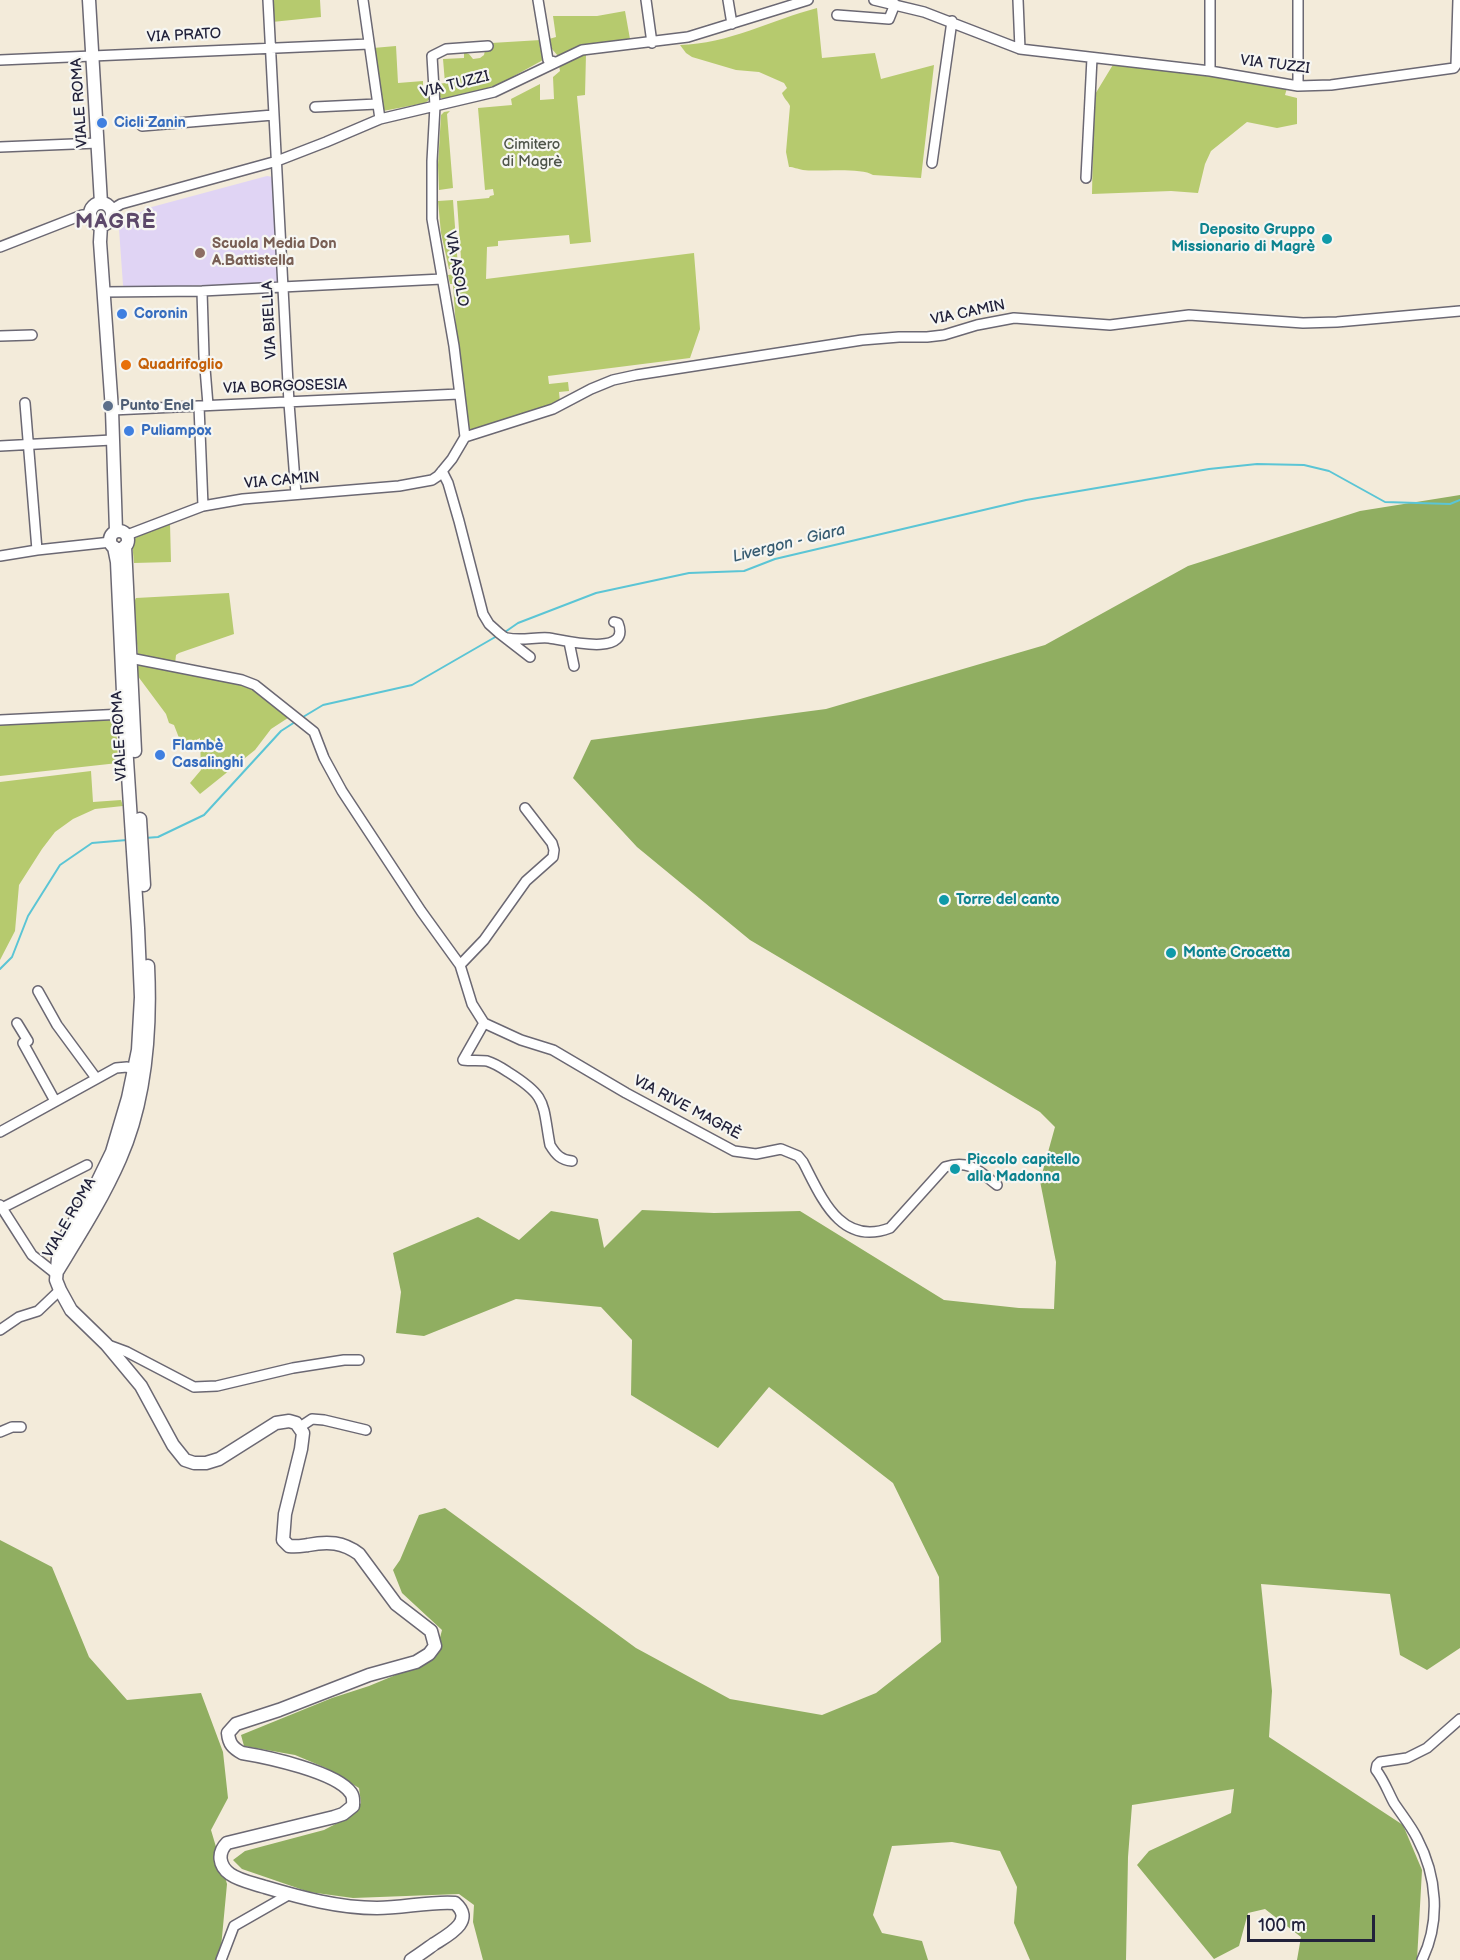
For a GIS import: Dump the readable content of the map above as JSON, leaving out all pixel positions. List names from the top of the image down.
{
  "streets": {
    "main road": ["VIALE ROMA"],
    "street": [
      "VIA PRATO",
      "VIA TUZZI",
      "VIA ASOLO",
      "VIA CAMIN",
      "VIA BIELLA",
      "VIA BORGOSESIA",
      "VIA RIVE MAGRÈ"
    ]
  },
  "crossings": [
    ["VIA PRATO", "VIALE ROMA"],
    ["VIA PRATO", "VIA BIELLA"],
    ["VIA TUZZI", "VIALE ROMA"],
    ["VIA TUZZI", "VIA ASOLO"],
    ["VIA TUZZI", "VIA BIELLA"],
    ["VIALE ROMA", "VIA CAMIN"],
    ["VIALE ROMA", "VIA BORGOSESIA"],
    ["VIA ASOLO", "VIA CAMIN"],
    ["VIA ASOLO", "VIA BORGOSESIA"],
    ["VIA CAMIN", "VIA BIELLA"],
    ["VIA BIELLA", "VIA BORGOSESIA"]
  ],
  "districts": ["MAGRÈ"],
  "water": ["Livergon - Giara"],
  "parks": ["Cimitero di Magrè"],
  "places": [
    "Cicli Zanin",
    "Deposito Gruppo Missionario di Magrè",
    "Scuola Media Don A.Battistella",
    "Coronin",
    "Quadrifoglio",
    "Punto Enel",
    "Puliampox",
    "Flambè Casalinghi",
    "Torre del canto",
    "Monte Crocetta",
    "Piccolo capitello alla Madonna"
  ],
  "scale_bar": "100 m"
}
